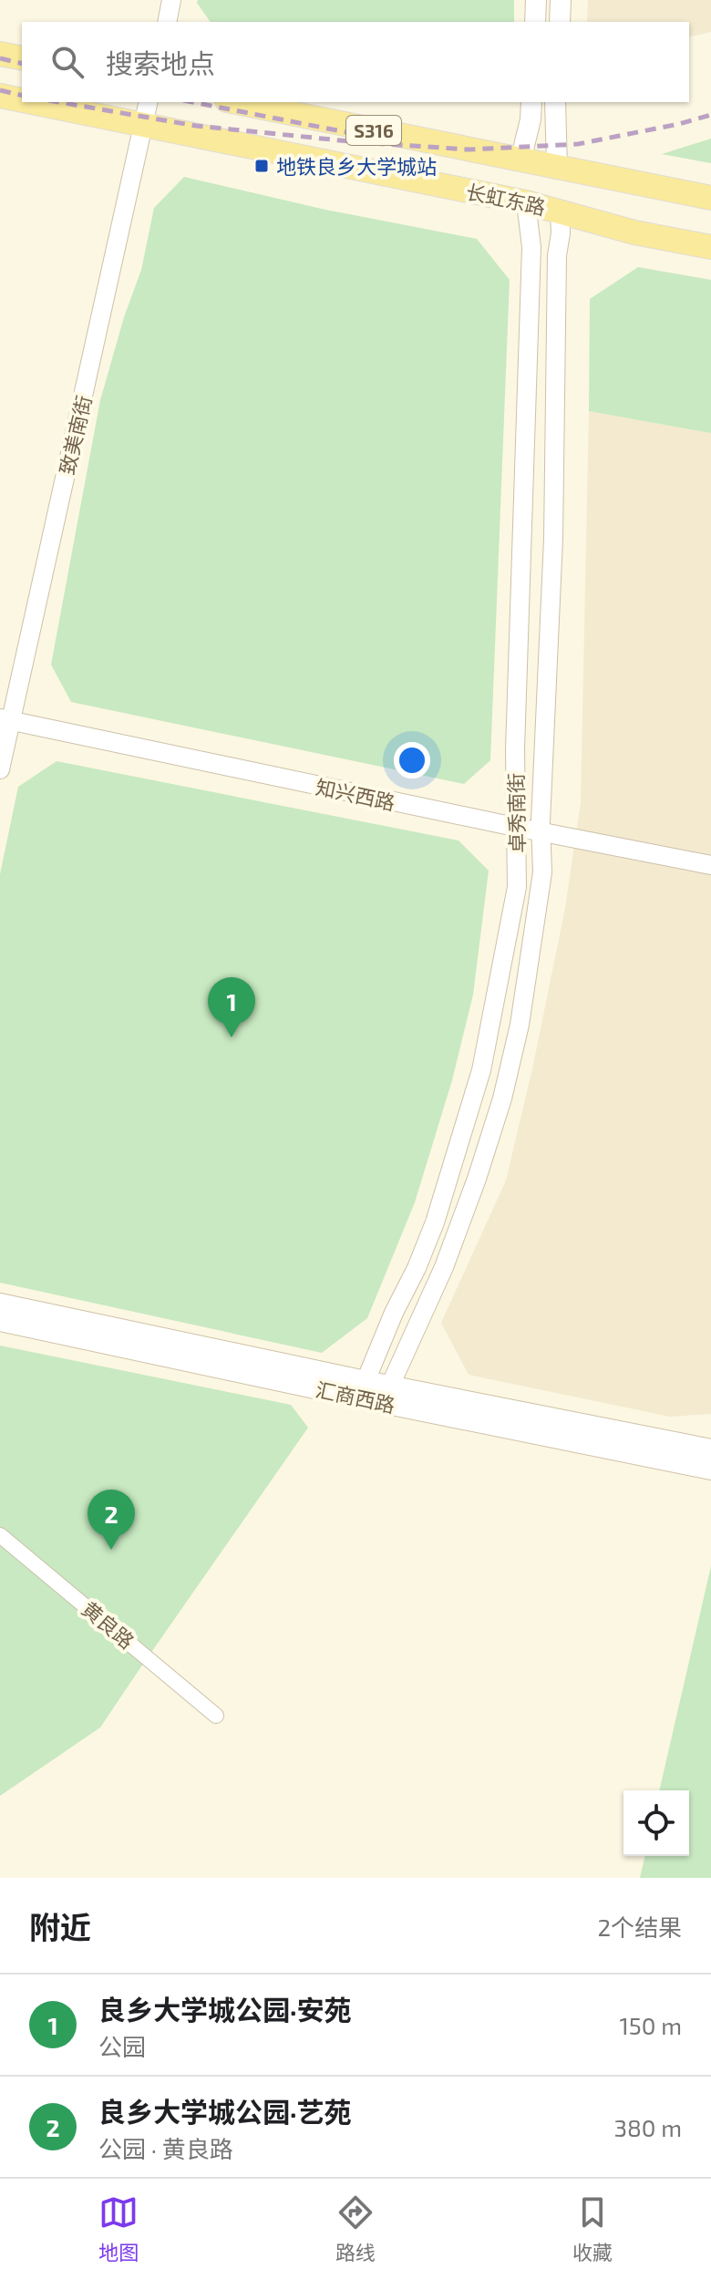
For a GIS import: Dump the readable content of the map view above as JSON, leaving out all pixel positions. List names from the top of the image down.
{
  "streets": {
    "main road": ["S316", "长虹东路", "汇商西路"],
    "street": [
      "致美南街",
      "知兴西路",
      "卓秀南街",
      "黄良路"
    ]
  },
  "crossings": [
    ["长虹东路", "致美南街"],
    ["长虹东路", "卓秀南街"],
    ["致美南街", "知兴西路"],
    ["知兴西路", "卓秀南街"],
    ["卓秀南街", "汇商西路"]
  ],
  "places": {
    "transit": ["地铁良乡大学城站"]
  },
  "page": {
    "search": "搜索地点",
    "pins": ["1", "2"],
    "heading": ["附近", "2个结果"],
    "list": [
      {
        "mark": "1",
        "name": "良乡大学城公园·安苑",
        "note": "公园",
        "value": "150 m"
      },
      {
        "mark": "2",
        "name": "良乡大学城公园·艺苑",
        "note": "公园 · 黄良路",
        "value": "380 m"
      }
    ],
    "nav": ["地图", "路线", "收藏"]
  }
}
